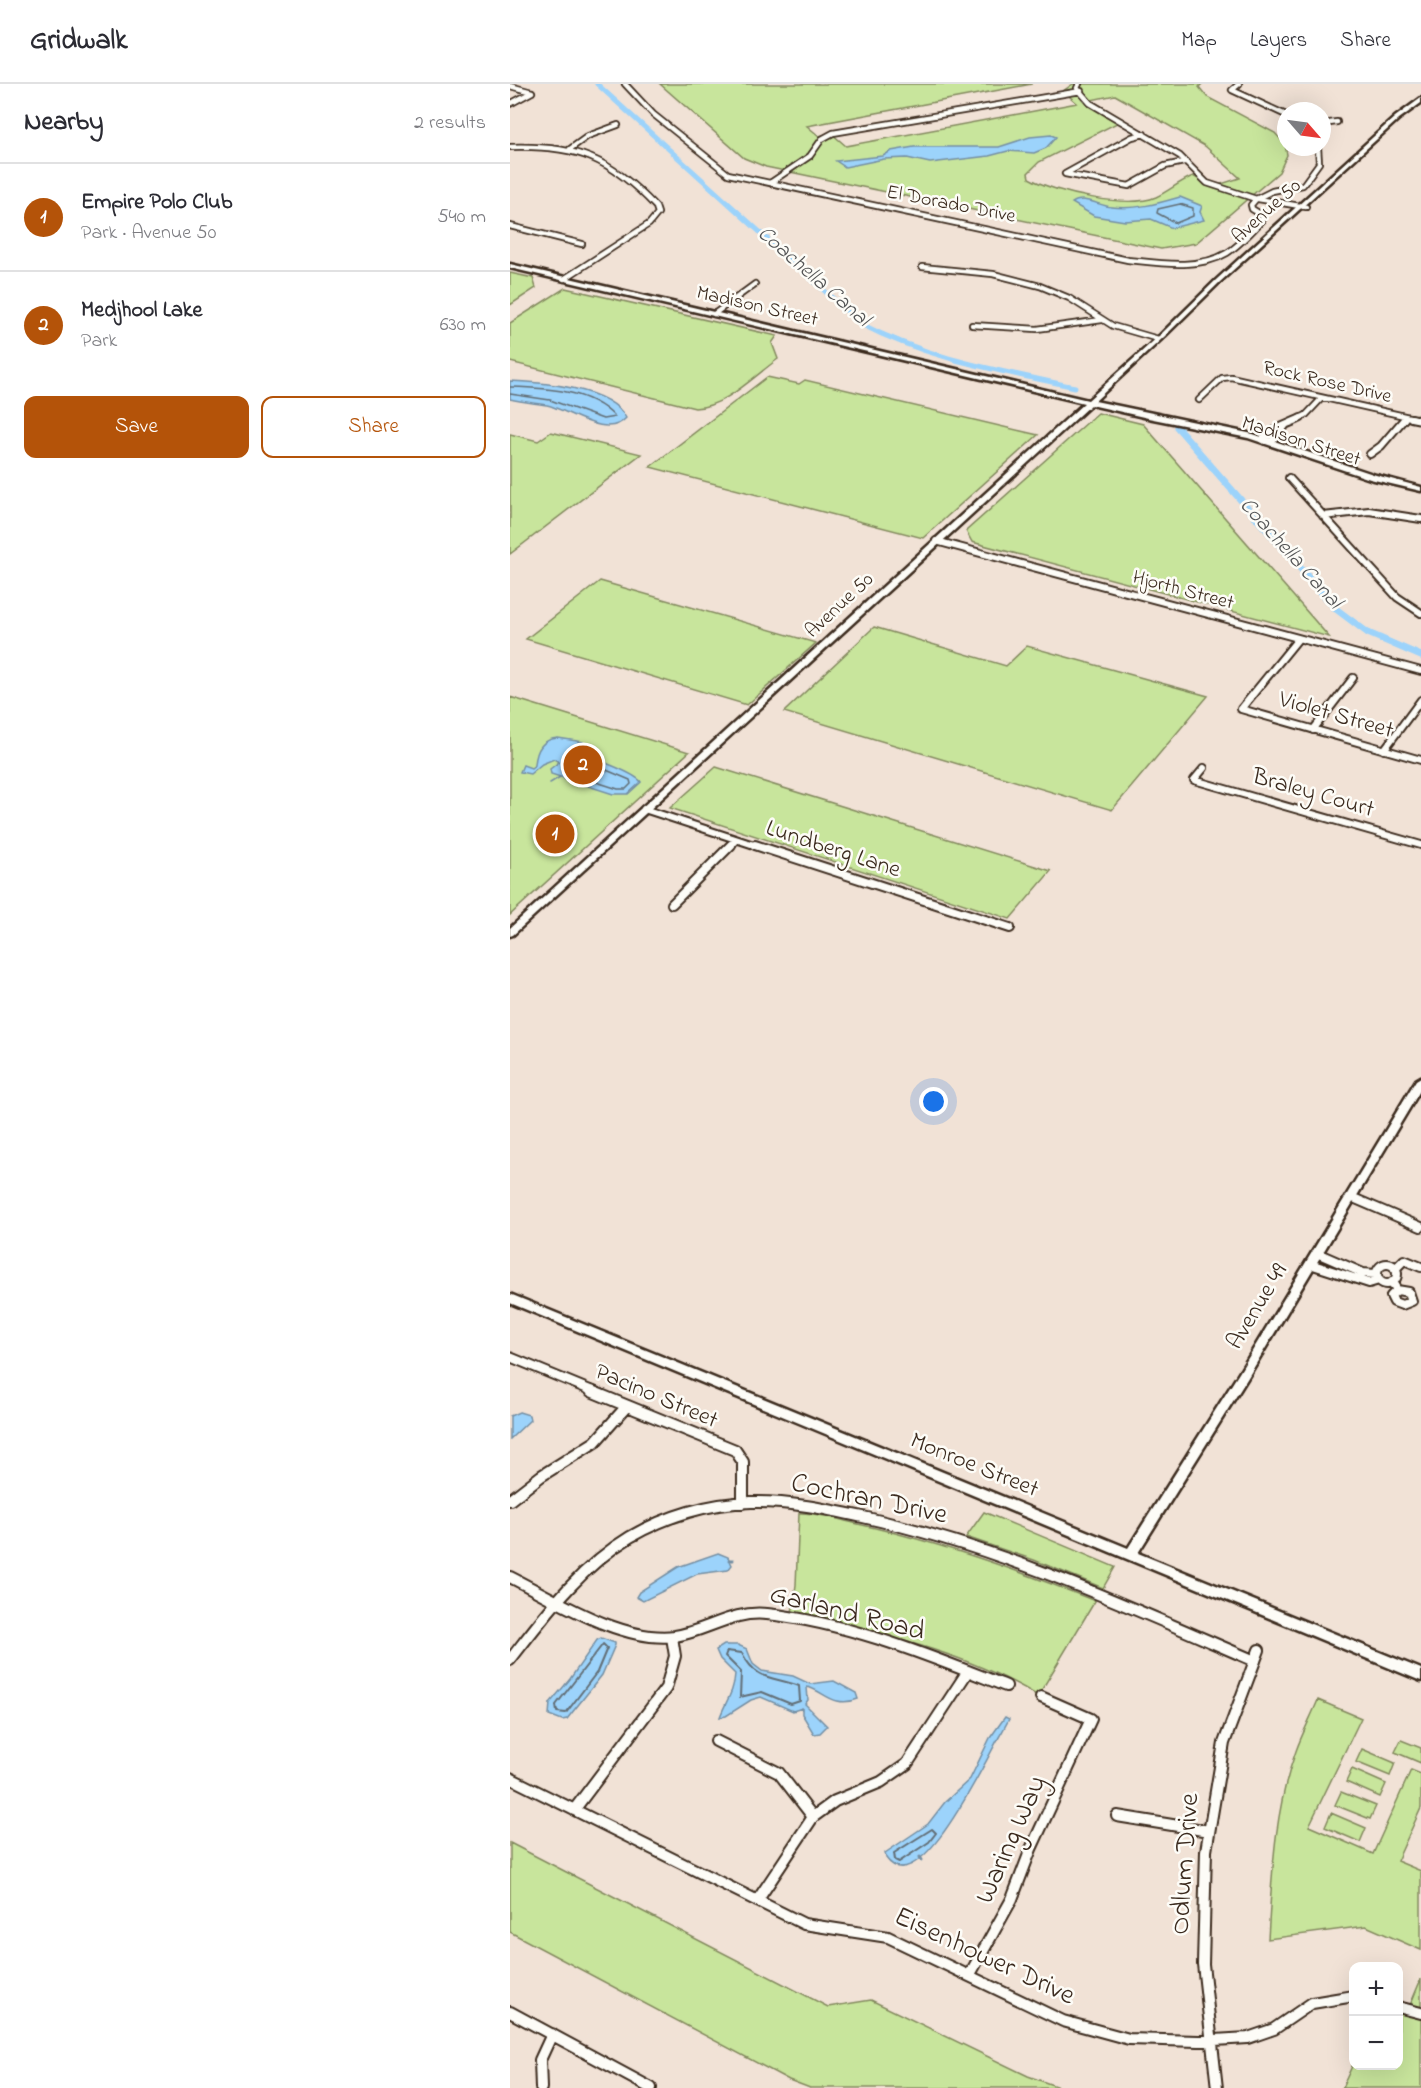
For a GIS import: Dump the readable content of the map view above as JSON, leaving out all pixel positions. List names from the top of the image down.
{
  "streets": {
    "main road": [
      "Avenue 50",
      "Madison Street",
      "Avenue 49",
      "Monroe Street"
    ],
    "street": [
      "El Dorado Drive",
      "Rock Rose Drive",
      "Hjorth Street",
      "Violet Street",
      "Braley Court",
      "Lundberg Lane",
      "Pacino Street",
      "Cochran Drive",
      "Garland Road",
      "Waring Way",
      "Odlum Drive",
      "Eisenhower Drive"
    ]
  },
  "crossings": [
    ["Avenue 50", "Madison Street"],
    ["Avenue 50", "Hjorth Street"],
    ["Avenue 50", "Lundberg Lane"],
    ["Hjorth Street", "Violet Street"],
    ["Avenue 49", "Monroe Street"],
    ["Pacino Street", "Cochran Drive"],
    ["Cochran Drive", "Garland Road"],
    ["Cochran Drive", "Odlum Drive"],
    ["Waring Way", "Eisenhower Drive"],
    ["Odlum Drive", "Eisenhower Drive"]
  ],
  "water": ["Coachella Canal"],
  "north": "bottom right",
  "page": {
    "header": "Gridwalk",
    "nav": ["Map", "Layers", "Share"],
    "heading": ["Nearby", "2 results"],
    "list": [
      {
        "mark": "1",
        "name": "Empire Polo Club",
        "note": "Park · Avenue 50",
        "value": "540 m"
      },
      {
        "mark": "2",
        "name": "Medjhool Lake",
        "note": "Park",
        "value": "630 m"
      }
    ],
    "buttons": ["Save", "Share"],
    "pins": ["2", "1"],
    "map_buttons": ["+", "−"]
  }
}
